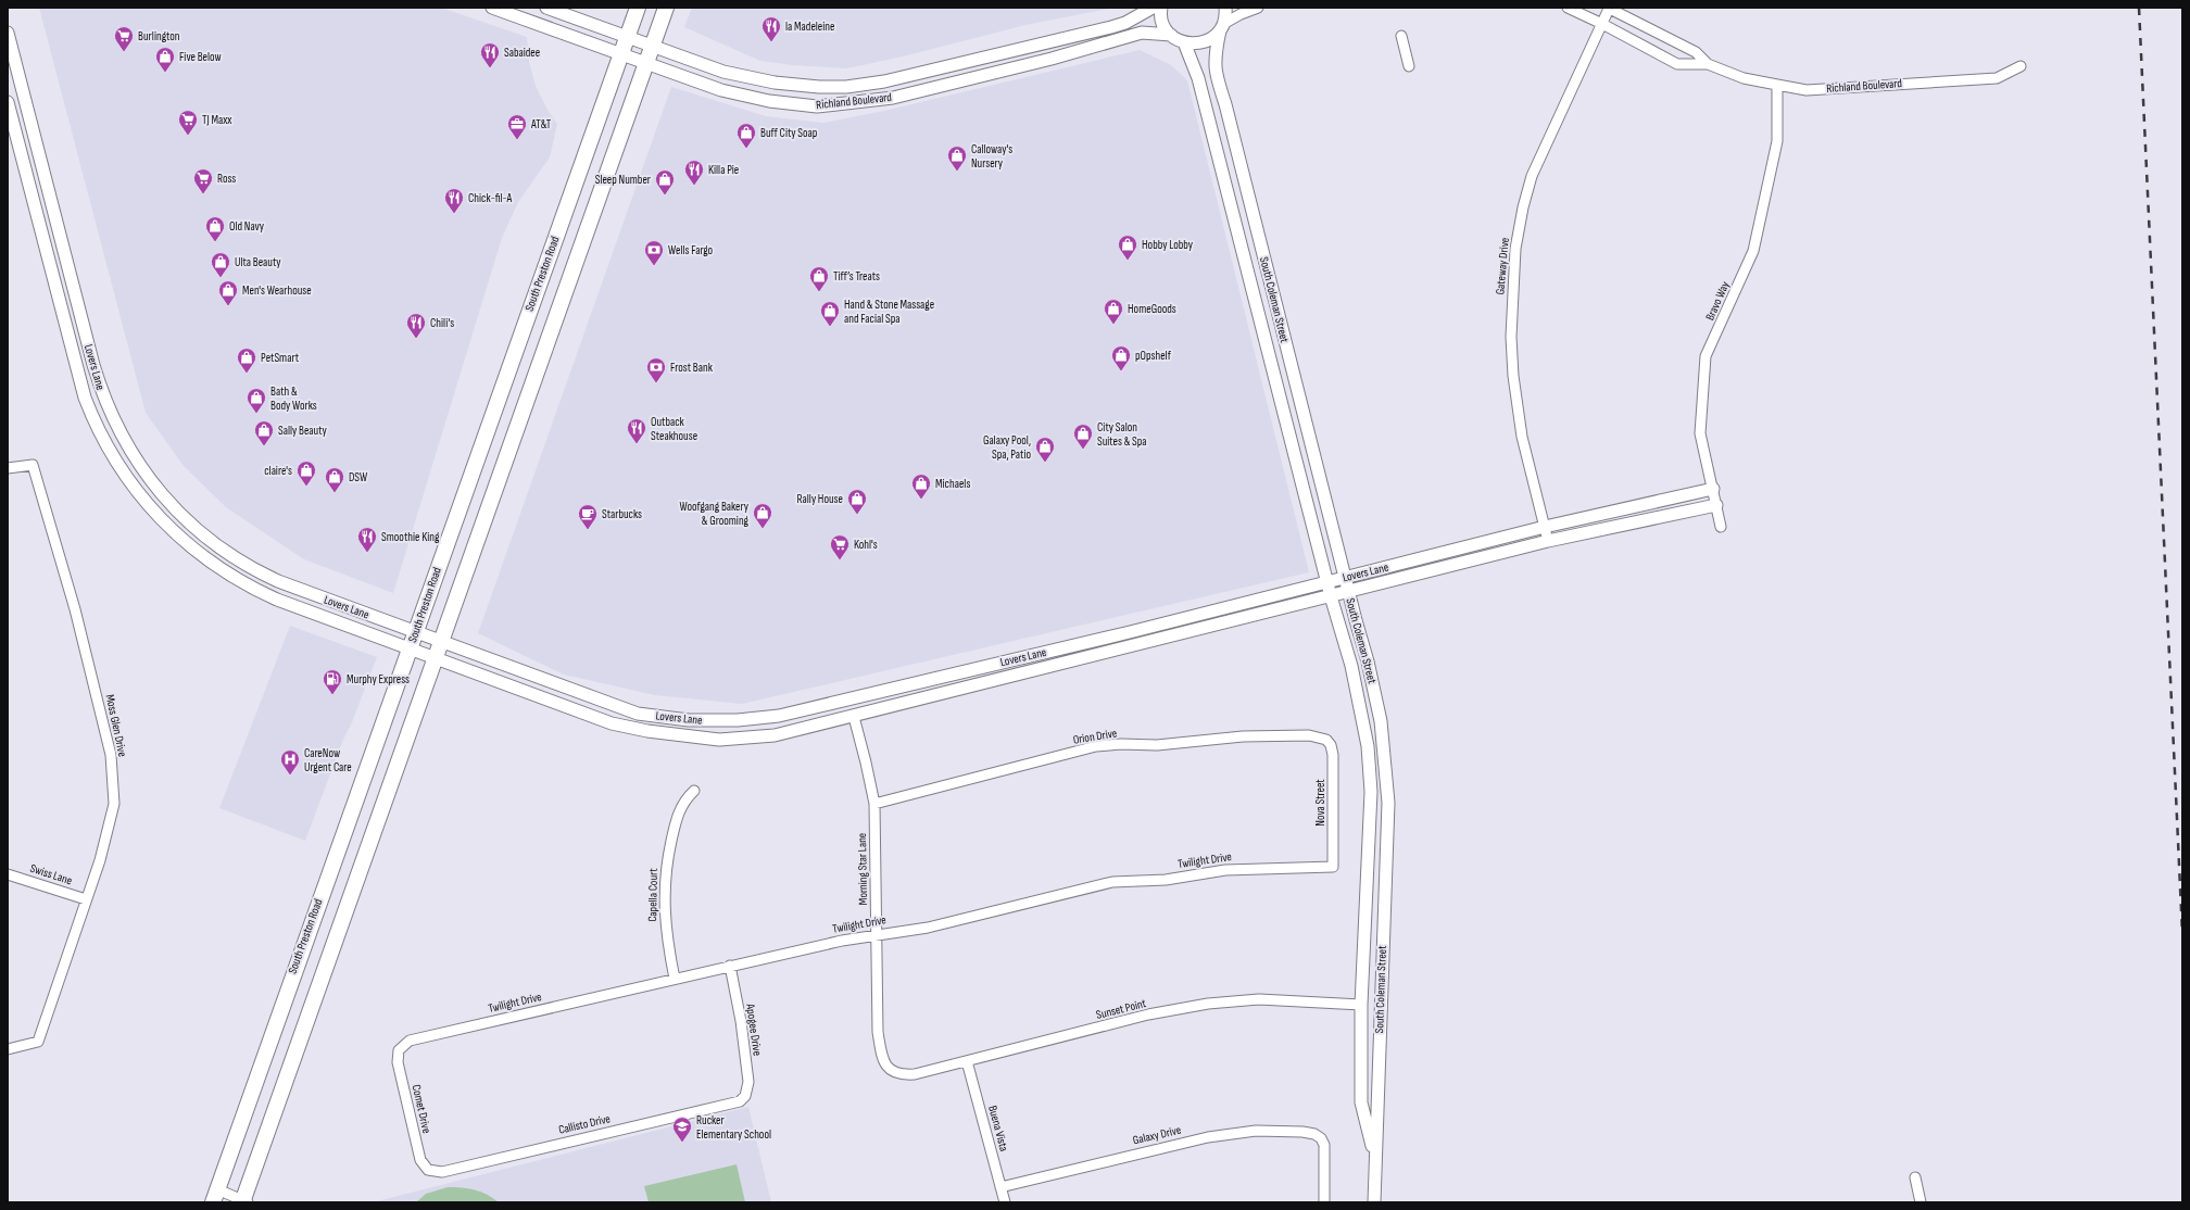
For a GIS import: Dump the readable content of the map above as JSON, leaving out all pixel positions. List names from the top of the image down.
{
  "streets": {
    "main road": ["South Preston Road"],
    "street": [
      "Richland Boulevard",
      "Gateway Drive",
      "South Coleman Street",
      "Bravo Way",
      "Lovers Lane",
      "Moss Glen Drive",
      "Orion Drive",
      "Nova Street",
      "Twilight Drive",
      "Morning Star Lane",
      "Swiss Lane",
      "Capella Court",
      "Sunset Point",
      "Apogee Drive",
      "Comet Drive",
      "Callisto Drive",
      "Buena Vista",
      "Galaxy Drive"
    ]
  },
  "crossings": [
    ["Richland Boulevard", "Gateway Drive"],
    ["Richland Boulevard", "South Preston Road"],
    ["Richland Boulevard", "Bravo Way"],
    ["Gateway Drive", "Lovers Lane"],
    ["South Preston Road", "Lovers Lane"],
    ["South Coleman Street", "Lovers Lane"],
    ["South Coleman Street", "Sunset Point"],
    ["Bravo Way", "Lovers Lane"],
    ["Lovers Lane", "Morning Star Lane"],
    ["Moss Glen Drive", "Swiss Lane"],
    ["Orion Drive", "Nova Street"],
    ["Orion Drive", "Morning Star Lane"],
    ["Nova Street", "Twilight Drive"],
    ["Twilight Drive", "Morning Star Lane"],
    ["Twilight Drive", "Capella Court"],
    ["Twilight Drive", "Apogee Drive"],
    ["Twilight Drive", "Comet Drive"],
    ["Morning Star Lane", "Sunset Point"],
    ["Sunset Point", "Buena Vista"],
    ["Apogee Drive", "Callisto Drive"],
    ["Comet Drive", "Callisto Drive"],
    ["Buena Vista", "Galaxy Drive"]
  ],
  "places": {
    "restaurant": [
      "la Madeleine",
      "Sabaidee",
      "Killa Pie",
      "Chick-fil-A",
      "Chili's",
      "Outback Steakhouse",
      "Smoothie King"
    ],
    "supermarket": [
      "Burlington",
      "TJ Maxx",
      "Ross",
      "Kohl's"
    ],
    "shop": [
      "Five Below",
      "Buff City Soap",
      "Calloway's Nursery",
      "Sleep Number",
      "Old Navy",
      "Hobby Lobby",
      "Ulta Beauty",
      "Tiff’s Treats",
      "Men's Wearhouse",
      "HomeGoods",
      "Hand & Stone Massage and Facial Spa",
      "pOpshelf",
      "PetSmart",
      "Bath & Body Works",
      "Sally Beauty",
      "City Salon Suites & Spa",
      "Galaxy Pool, Spa, Patio",
      "claire's",
      "DSW",
      "Michaels",
      "Rally House",
      "Woofgang Bakery & Grooming"
    ],
    "office": ["AT&T"],
    "bank": ["Wells Fargo", "Frost Bank"],
    "cafe": ["Starbucks"],
    "fuel station": ["Murphy Express"],
    "hospital": ["CareNow Urgent Care"],
    "school or university": ["Rucker Elementary School"]
  }
}
